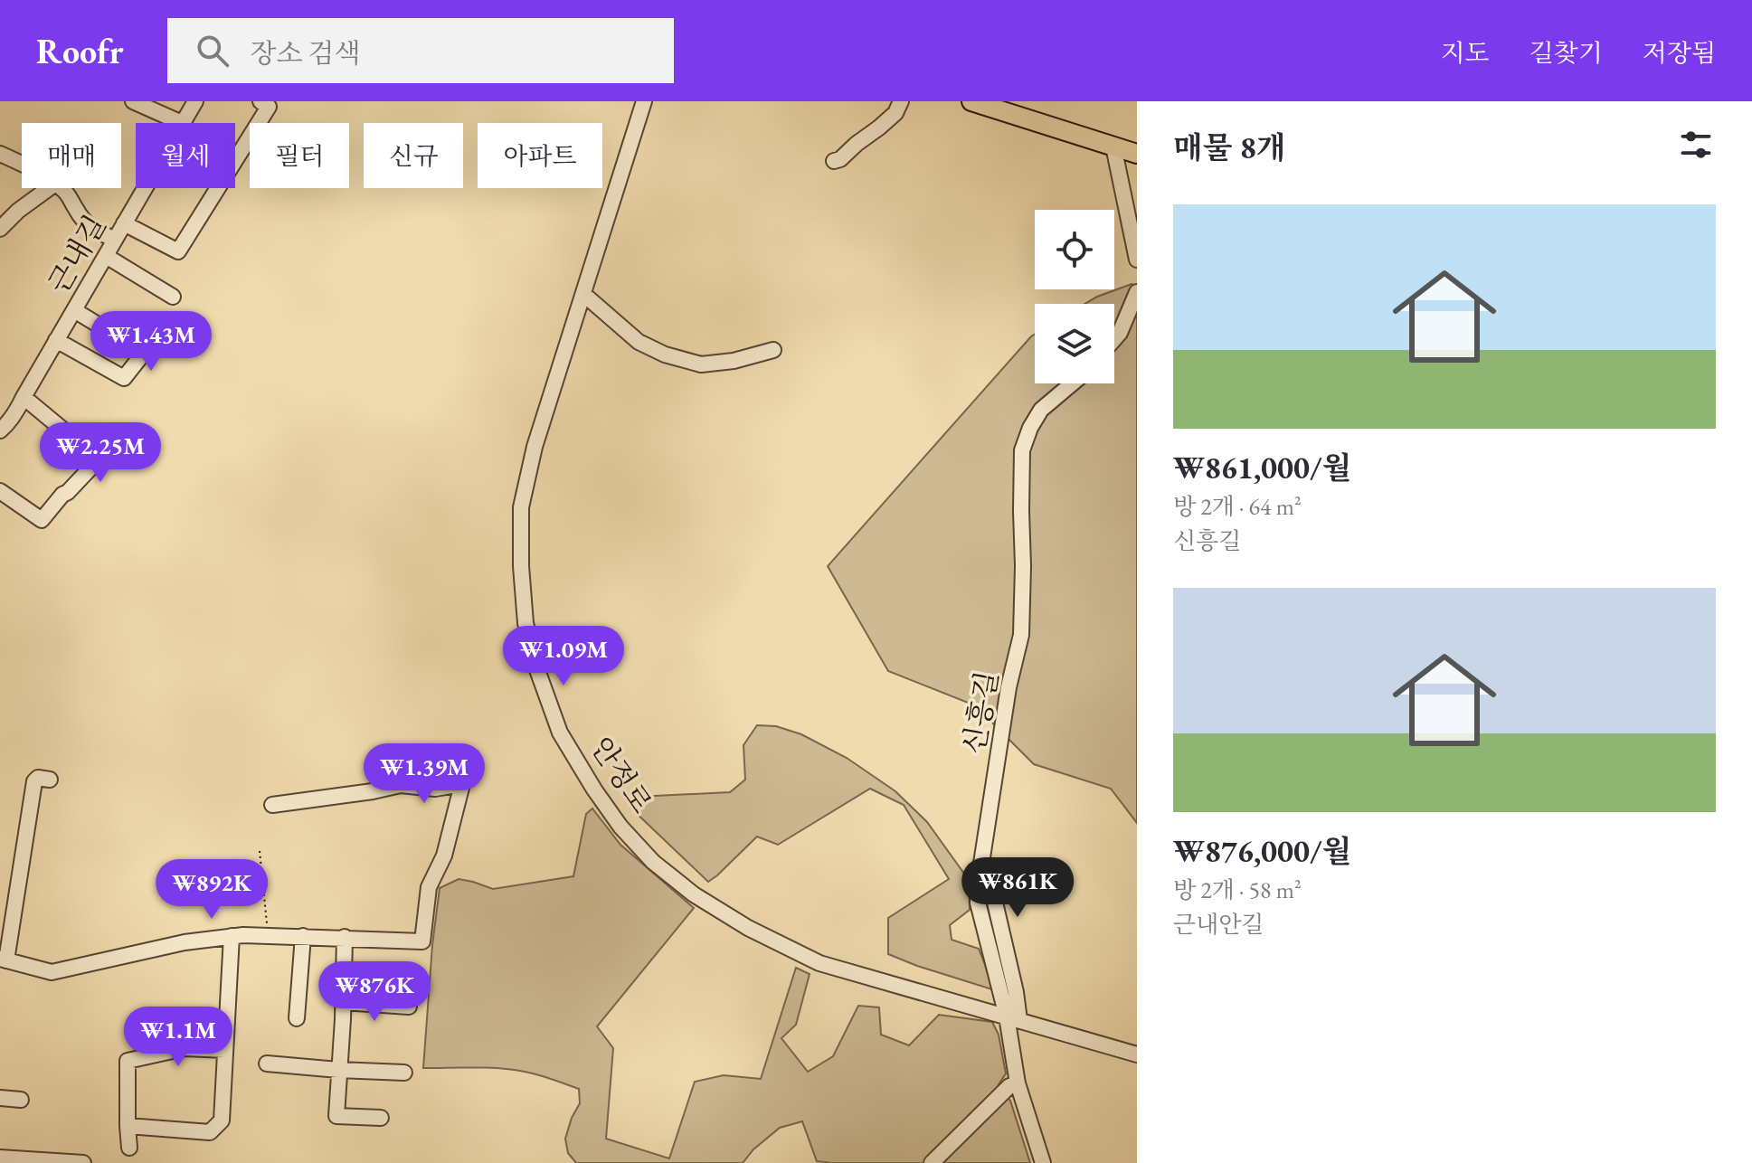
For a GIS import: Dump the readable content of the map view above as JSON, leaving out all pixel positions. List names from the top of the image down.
{
  "streets": {
    "street": ["근내길", "신흥길", "안정로"]
  },
  "crossings": [
    ["신흥길", "안정로"]
  ],
  "page": {
    "header": "Roofr",
    "search": "장소 검색",
    "nav": ["지도", "길찾기", "저장됨"],
    "heading": "매물 8개",
    "chip": [
      "매매",
      "월세",
      "필터",
      "신규",
      "아파트"
    ],
    "list": [
      {
        "name": "₩861,000/월",
        "note": "방 2개 · 64 m² · 신흥길"
      },
      {
        "name": "₩876,000/월",
        "note": "방 2개 · 58 m² · 근내안길"
      }
    ],
    "price": [
      "₩1.43M",
      "₩2.25M",
      "₩1.09M",
      "₩1.39M",
      "₩861K",
      "₩892K",
      "₩876K",
      "₩1.1M"
    ]
  }
}
